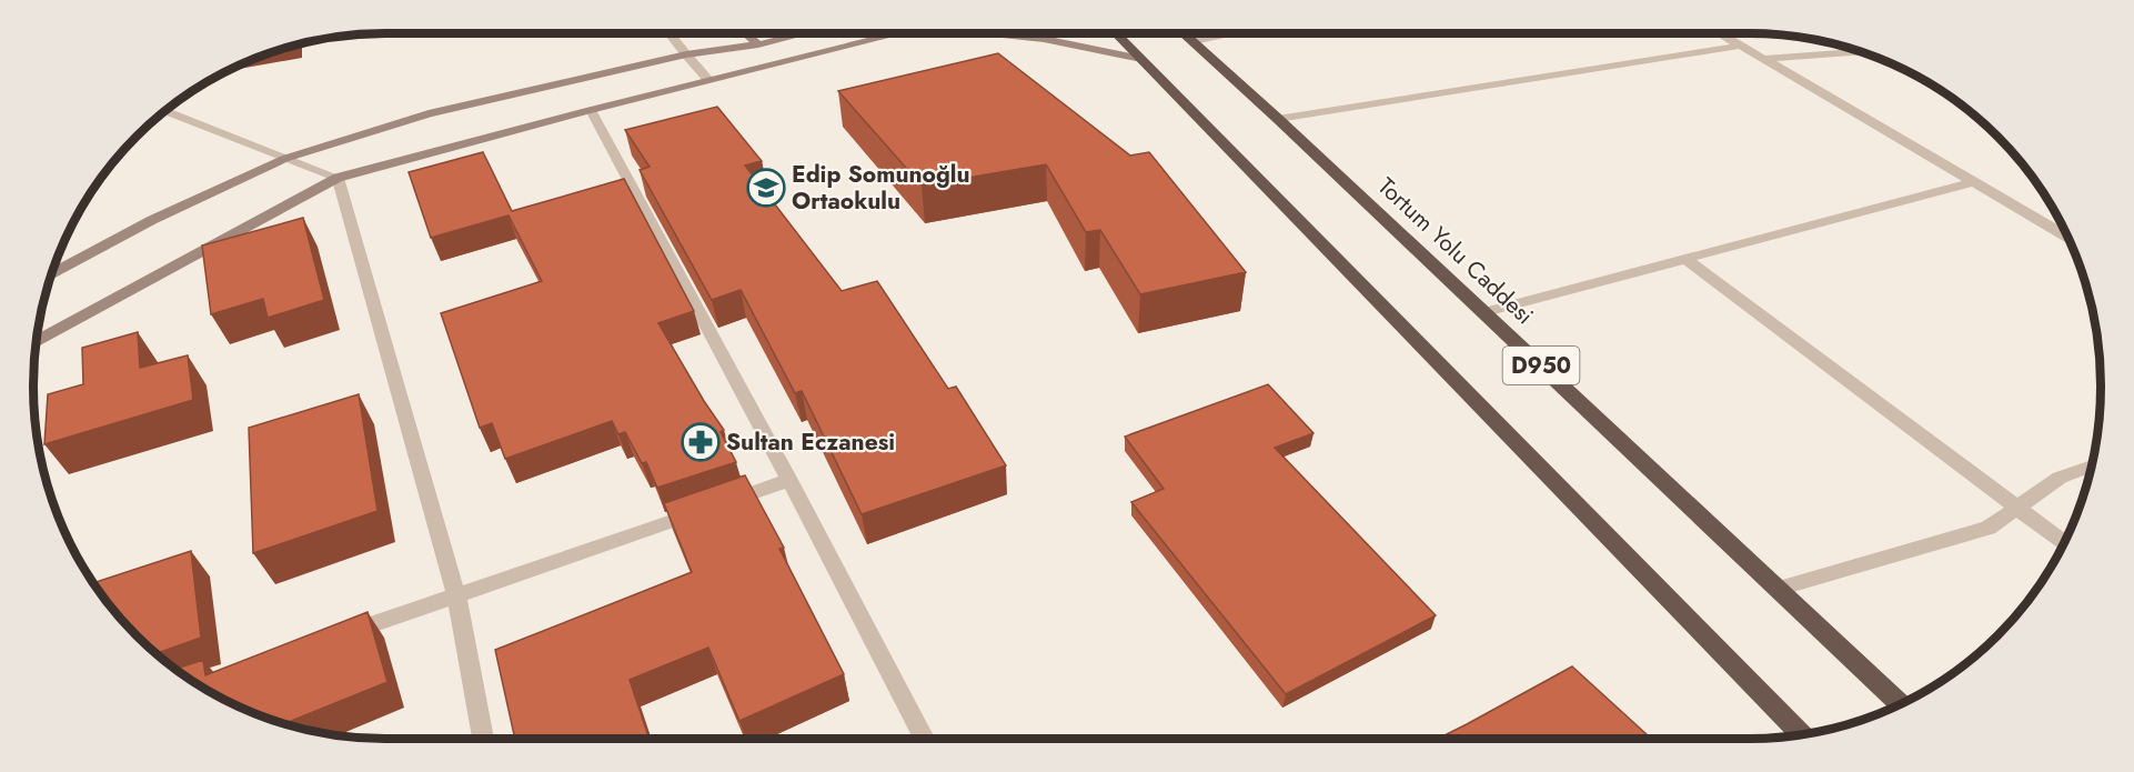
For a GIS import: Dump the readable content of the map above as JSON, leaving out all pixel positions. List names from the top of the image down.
{
  "streets": {
    "highway": ["Tortum Yolu Caddesi", "D950"]
  },
  "places": {
    "school or university": ["Edip Somunoğlu Ortaokulu"],
    "pharmacy": ["Sultan Eczanesi"]
  }
}
